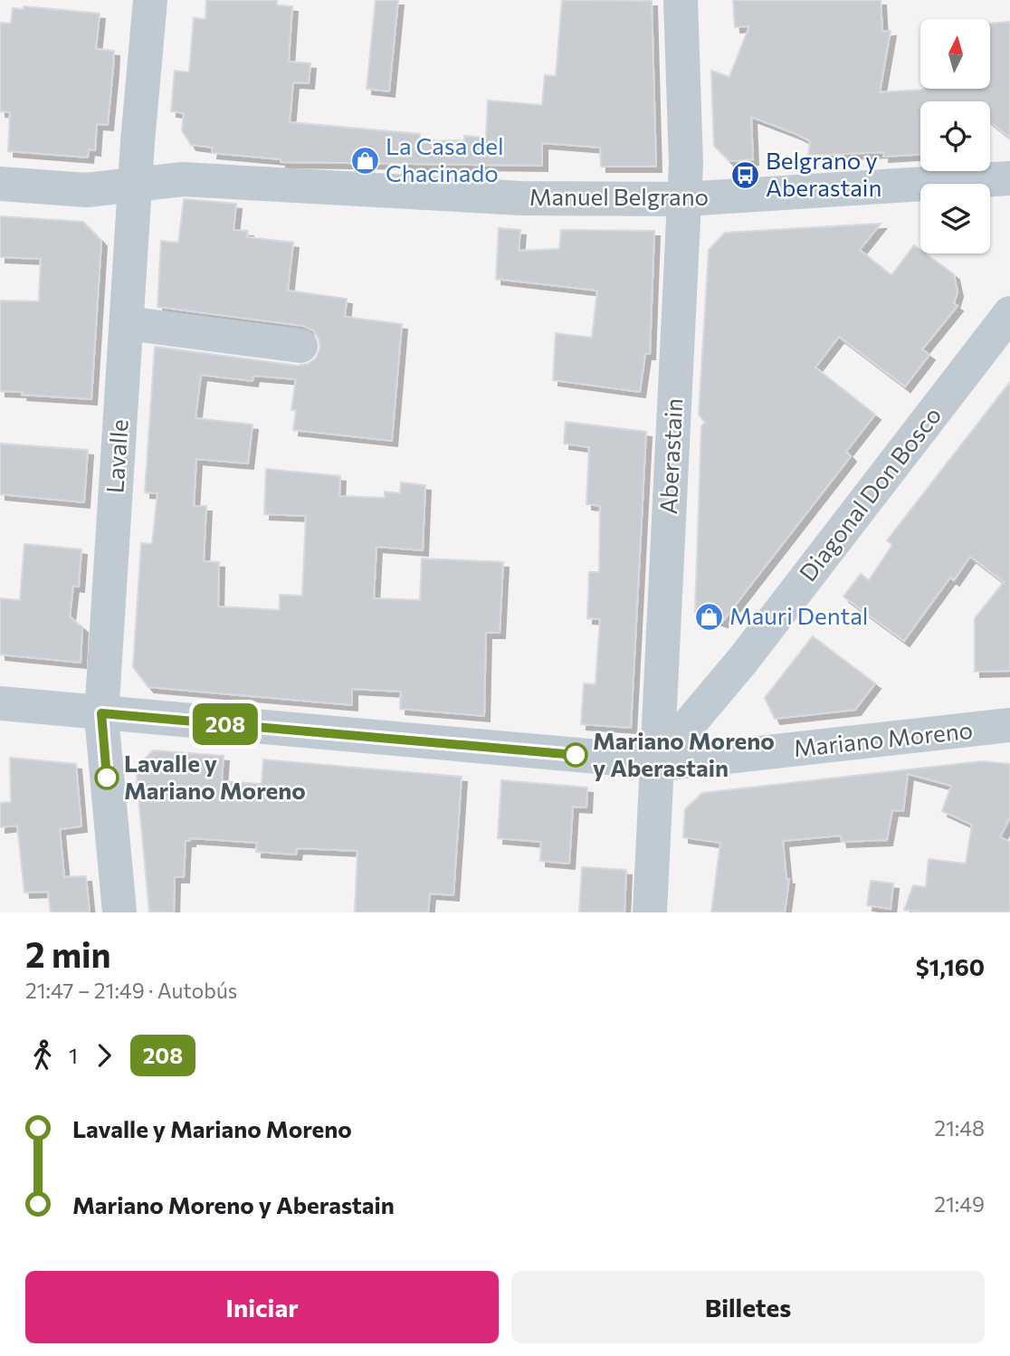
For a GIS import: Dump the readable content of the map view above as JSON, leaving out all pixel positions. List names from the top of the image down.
{
  "streets": {
    "street": [
      "Manuel Belgrano",
      "Lavalle",
      "Aberastain",
      "Diagonal Don Bosco",
      "Mariano Moreno"
    ]
  },
  "crossings": [
    ["Manuel Belgrano", "Lavalle"],
    ["Manuel Belgrano", "Aberastain"],
    ["Lavalle", "Mariano Moreno"],
    ["Aberastain", "Diagonal Don Bosco"],
    ["Aberastain", "Mariano Moreno"],
    ["Diagonal Don Bosco", "Mariano Moreno"]
  ],
  "places": {
    "shop": ["La Casa del Chacinado", "Mauri Dental"],
    "bus stop": ["Belgrano y Aberastain"],
    "other": ["Mariano Moreno y Aberastain", "Lavalle y Mariano Moreno"]
  },
  "lines": ["bus line 208"],
  "north": "top",
  "page": {
    "on_map": "208",
    "heading": ["2 min", "21:47 – 21:49 · Autobús", "$1,160"],
    "legs": ["1", "208"],
    "list": [
      {
        "name": "Lavalle y Mariano Moreno",
        "value": "21:48"
      },
      {
        "name": "Mariano Moreno y Aberastain",
        "value": "21:49"
      }
    ],
    "buttons": ["Iniciar", "Billetes"]
  }
}
